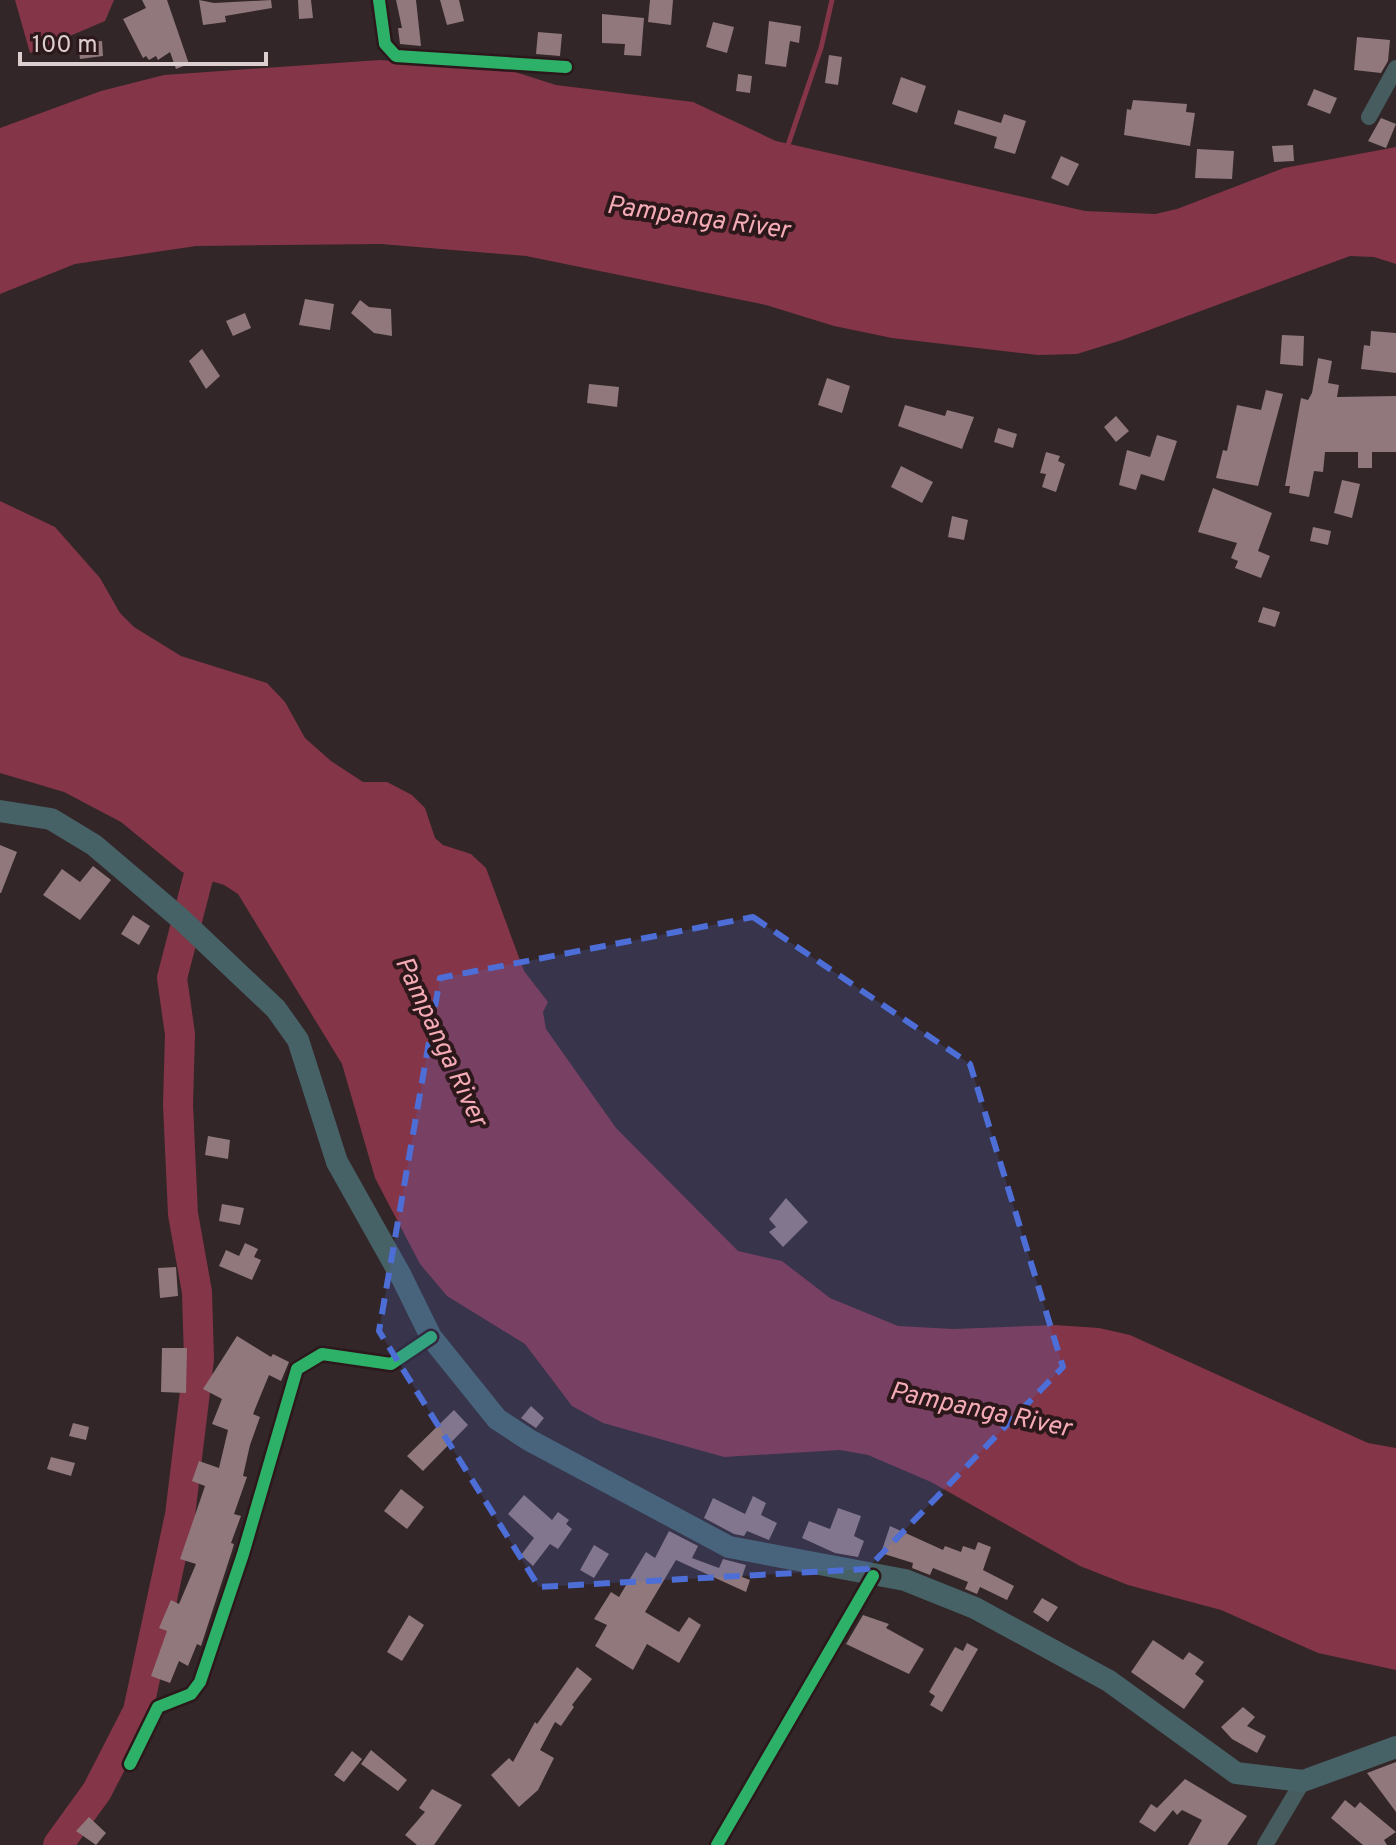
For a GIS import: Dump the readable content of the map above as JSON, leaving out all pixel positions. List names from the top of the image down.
{
  "water": ["Pampanga River"],
  "scale_bar": "100 m"
}
